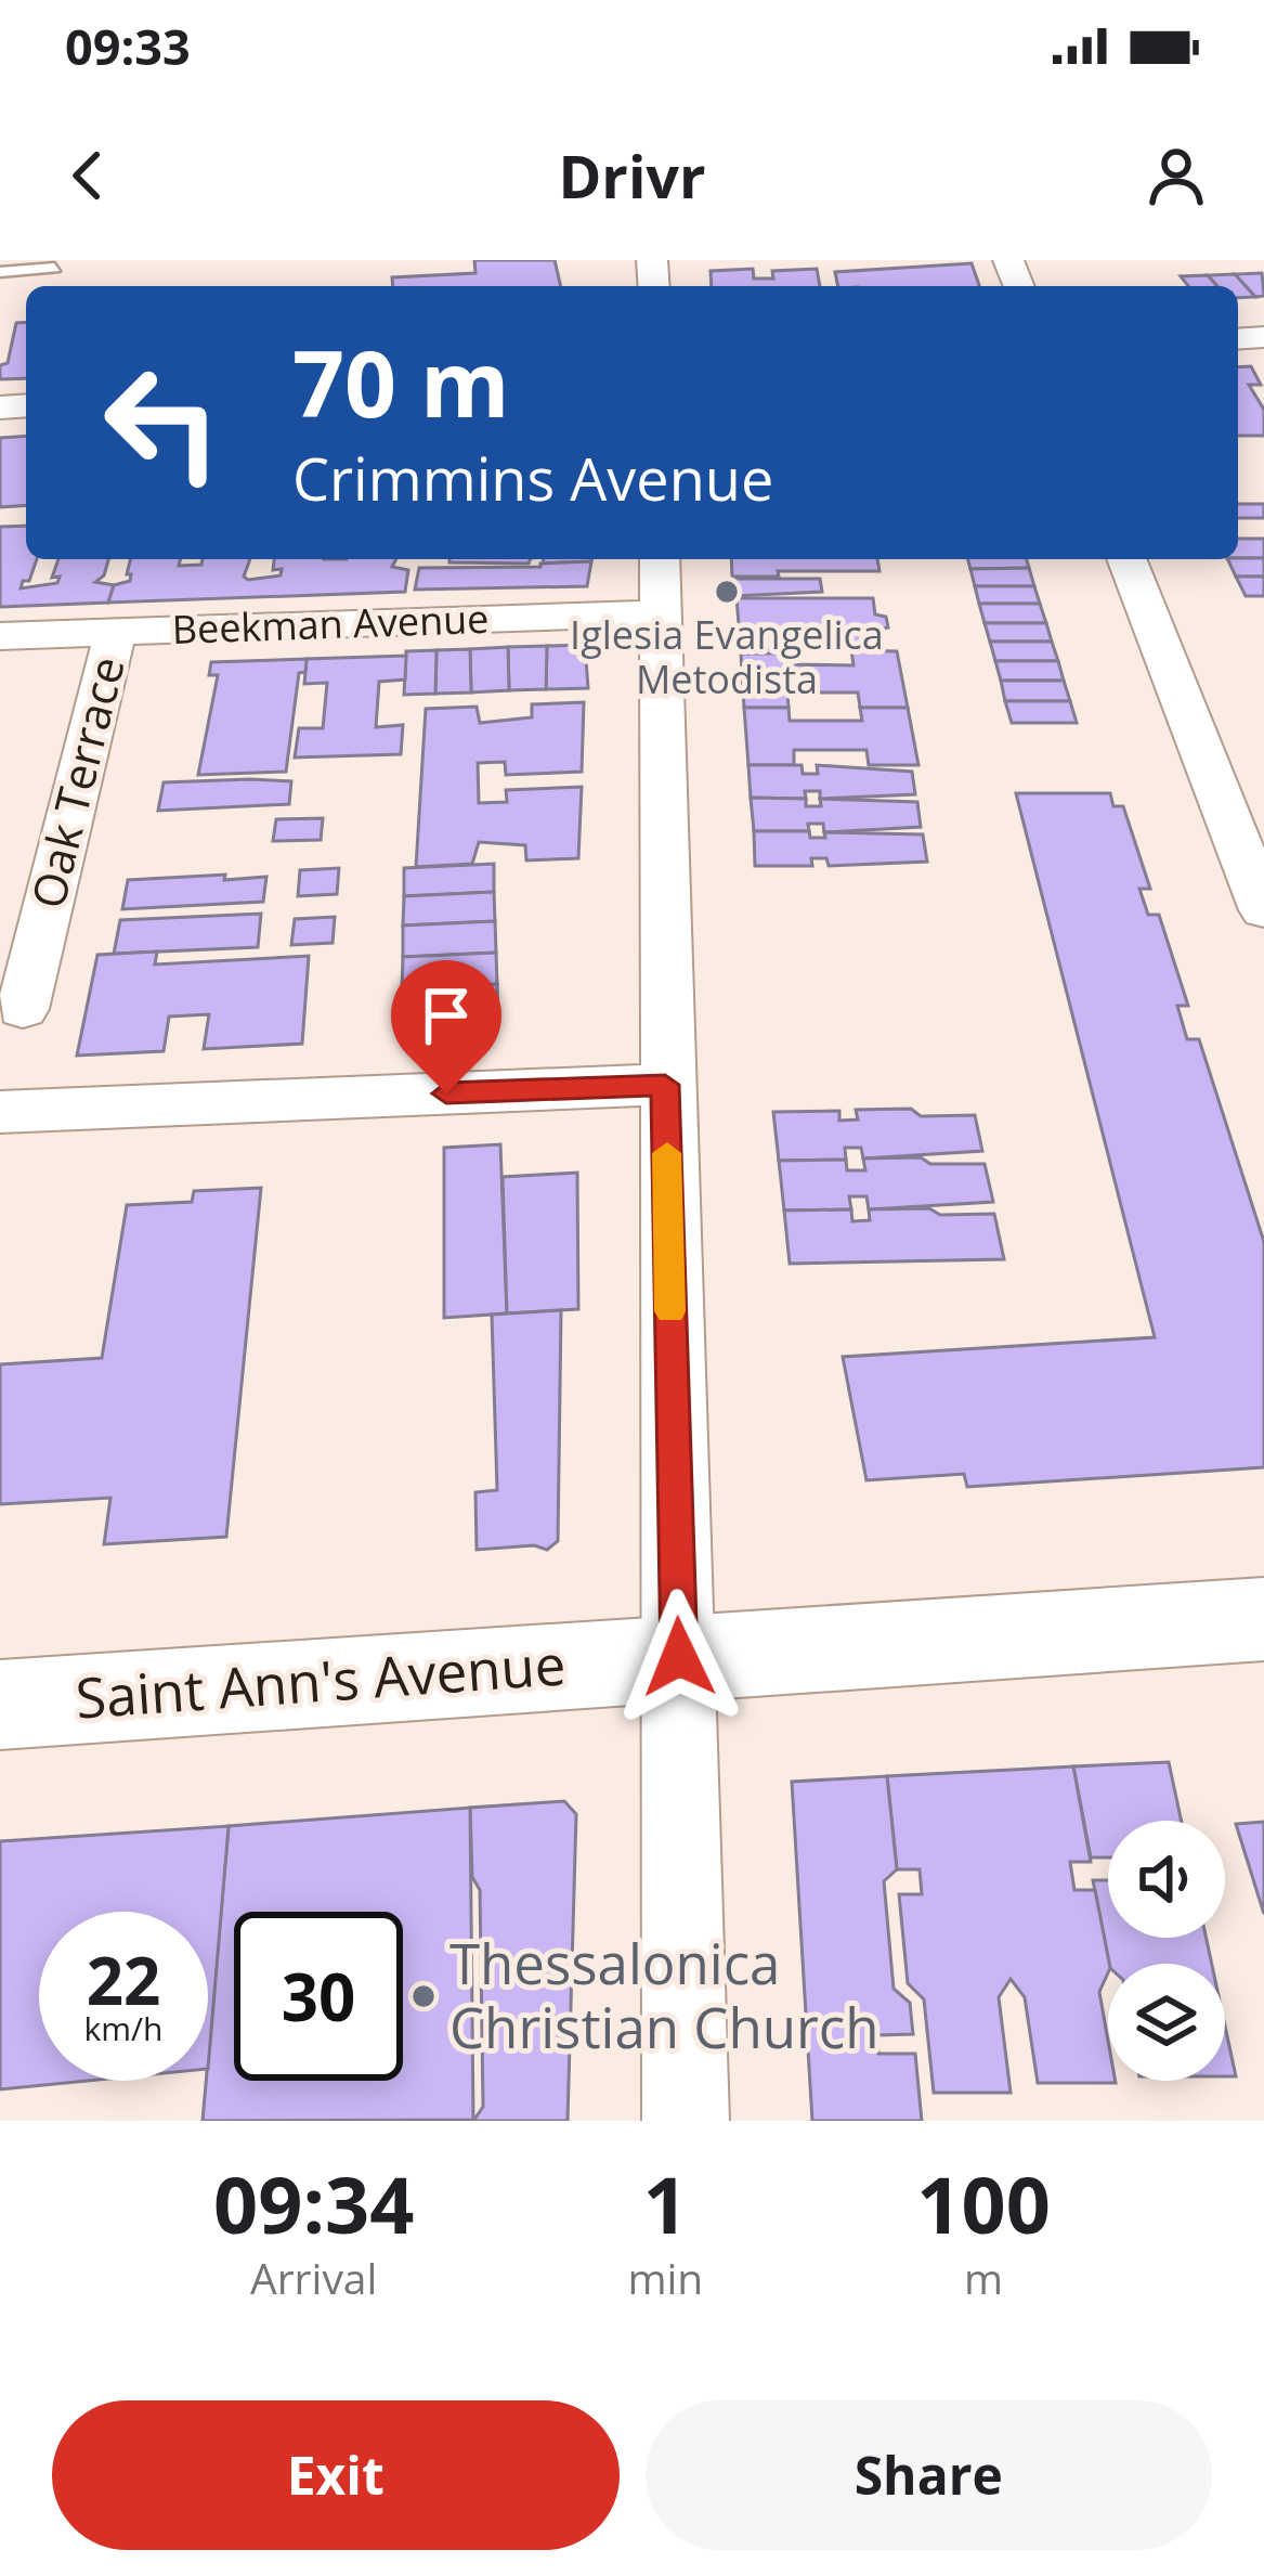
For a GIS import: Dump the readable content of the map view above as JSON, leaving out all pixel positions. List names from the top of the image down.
{
  "streets": {
    "street": ["Beekman Avenue", "Oak Terrace", "Saint Ann's Avenue"]
  },
  "crossings": [
    ["Beekman Avenue", "Oak Terrace"]
  ],
  "places": ["Iglesia Evangelica Metodista", "Thessalonica Christian Church"],
  "page": {
    "status": "09:33",
    "header": "Drivr",
    "turn": ["70 m", "Crimmins Avenue"],
    "speed": "22 km/h",
    "limit": "30",
    "eta": [
      "09:34",
      "Arrival",
      "1",
      "min",
      "100",
      "m"
    ],
    "buttons": ["Exit", "Share"]
  }
}
